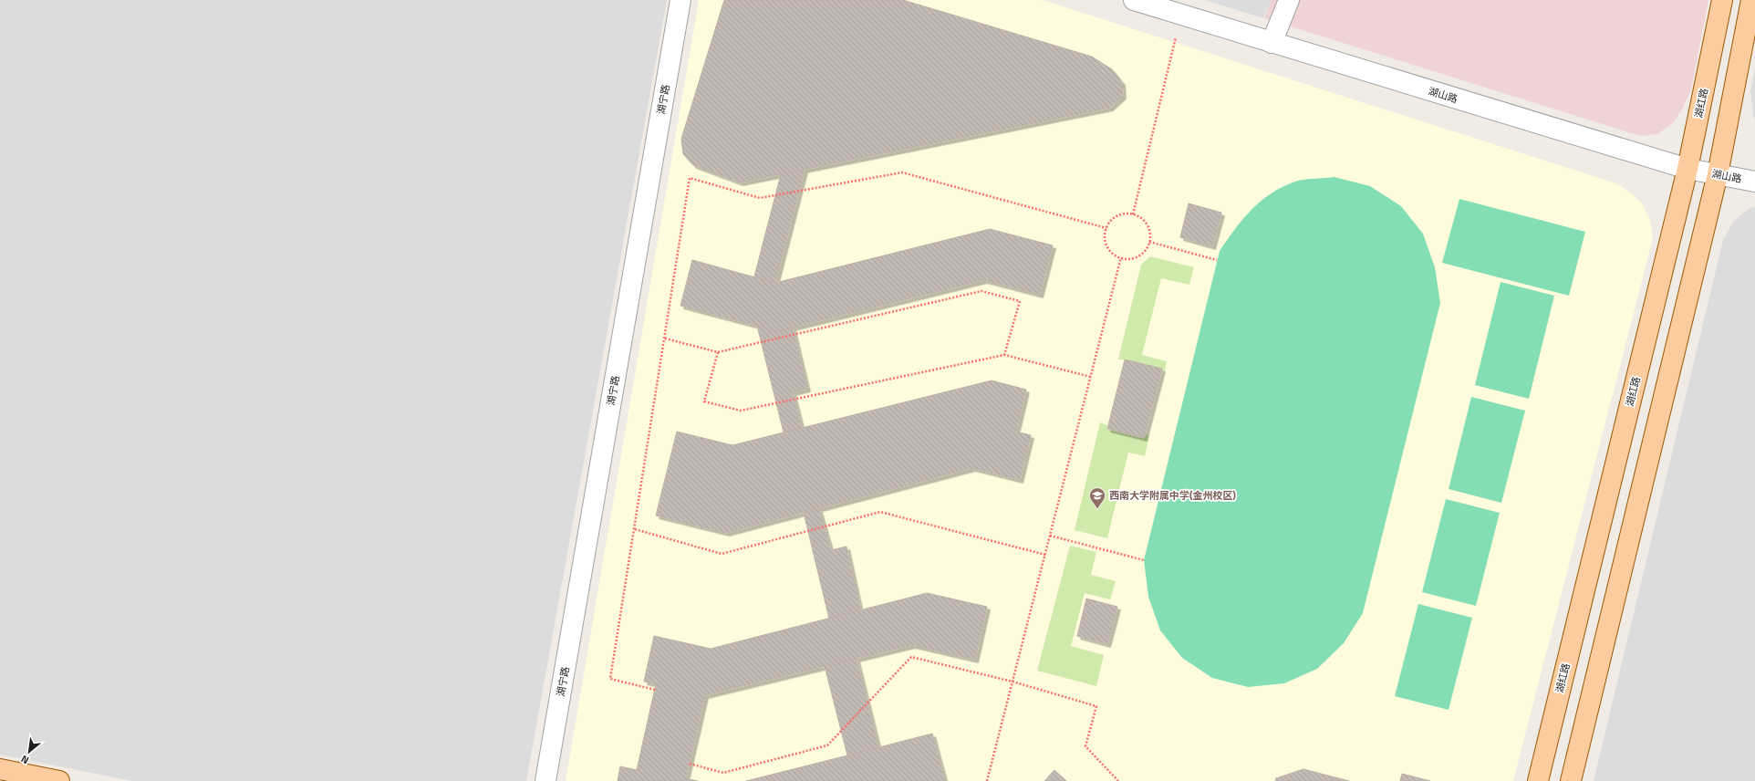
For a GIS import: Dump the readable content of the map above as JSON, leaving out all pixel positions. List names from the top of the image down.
{
  "streets": {
    "main road": ["湖红路"],
    "street": ["湖山路", "湖宁路"]
  },
  "crossings": [
    ["湖山路", "湖红路"]
  ],
  "places": {
    "school or university": ["西南大学附属中学(金州校区)"]
  },
  "north": "bottom left"
}
